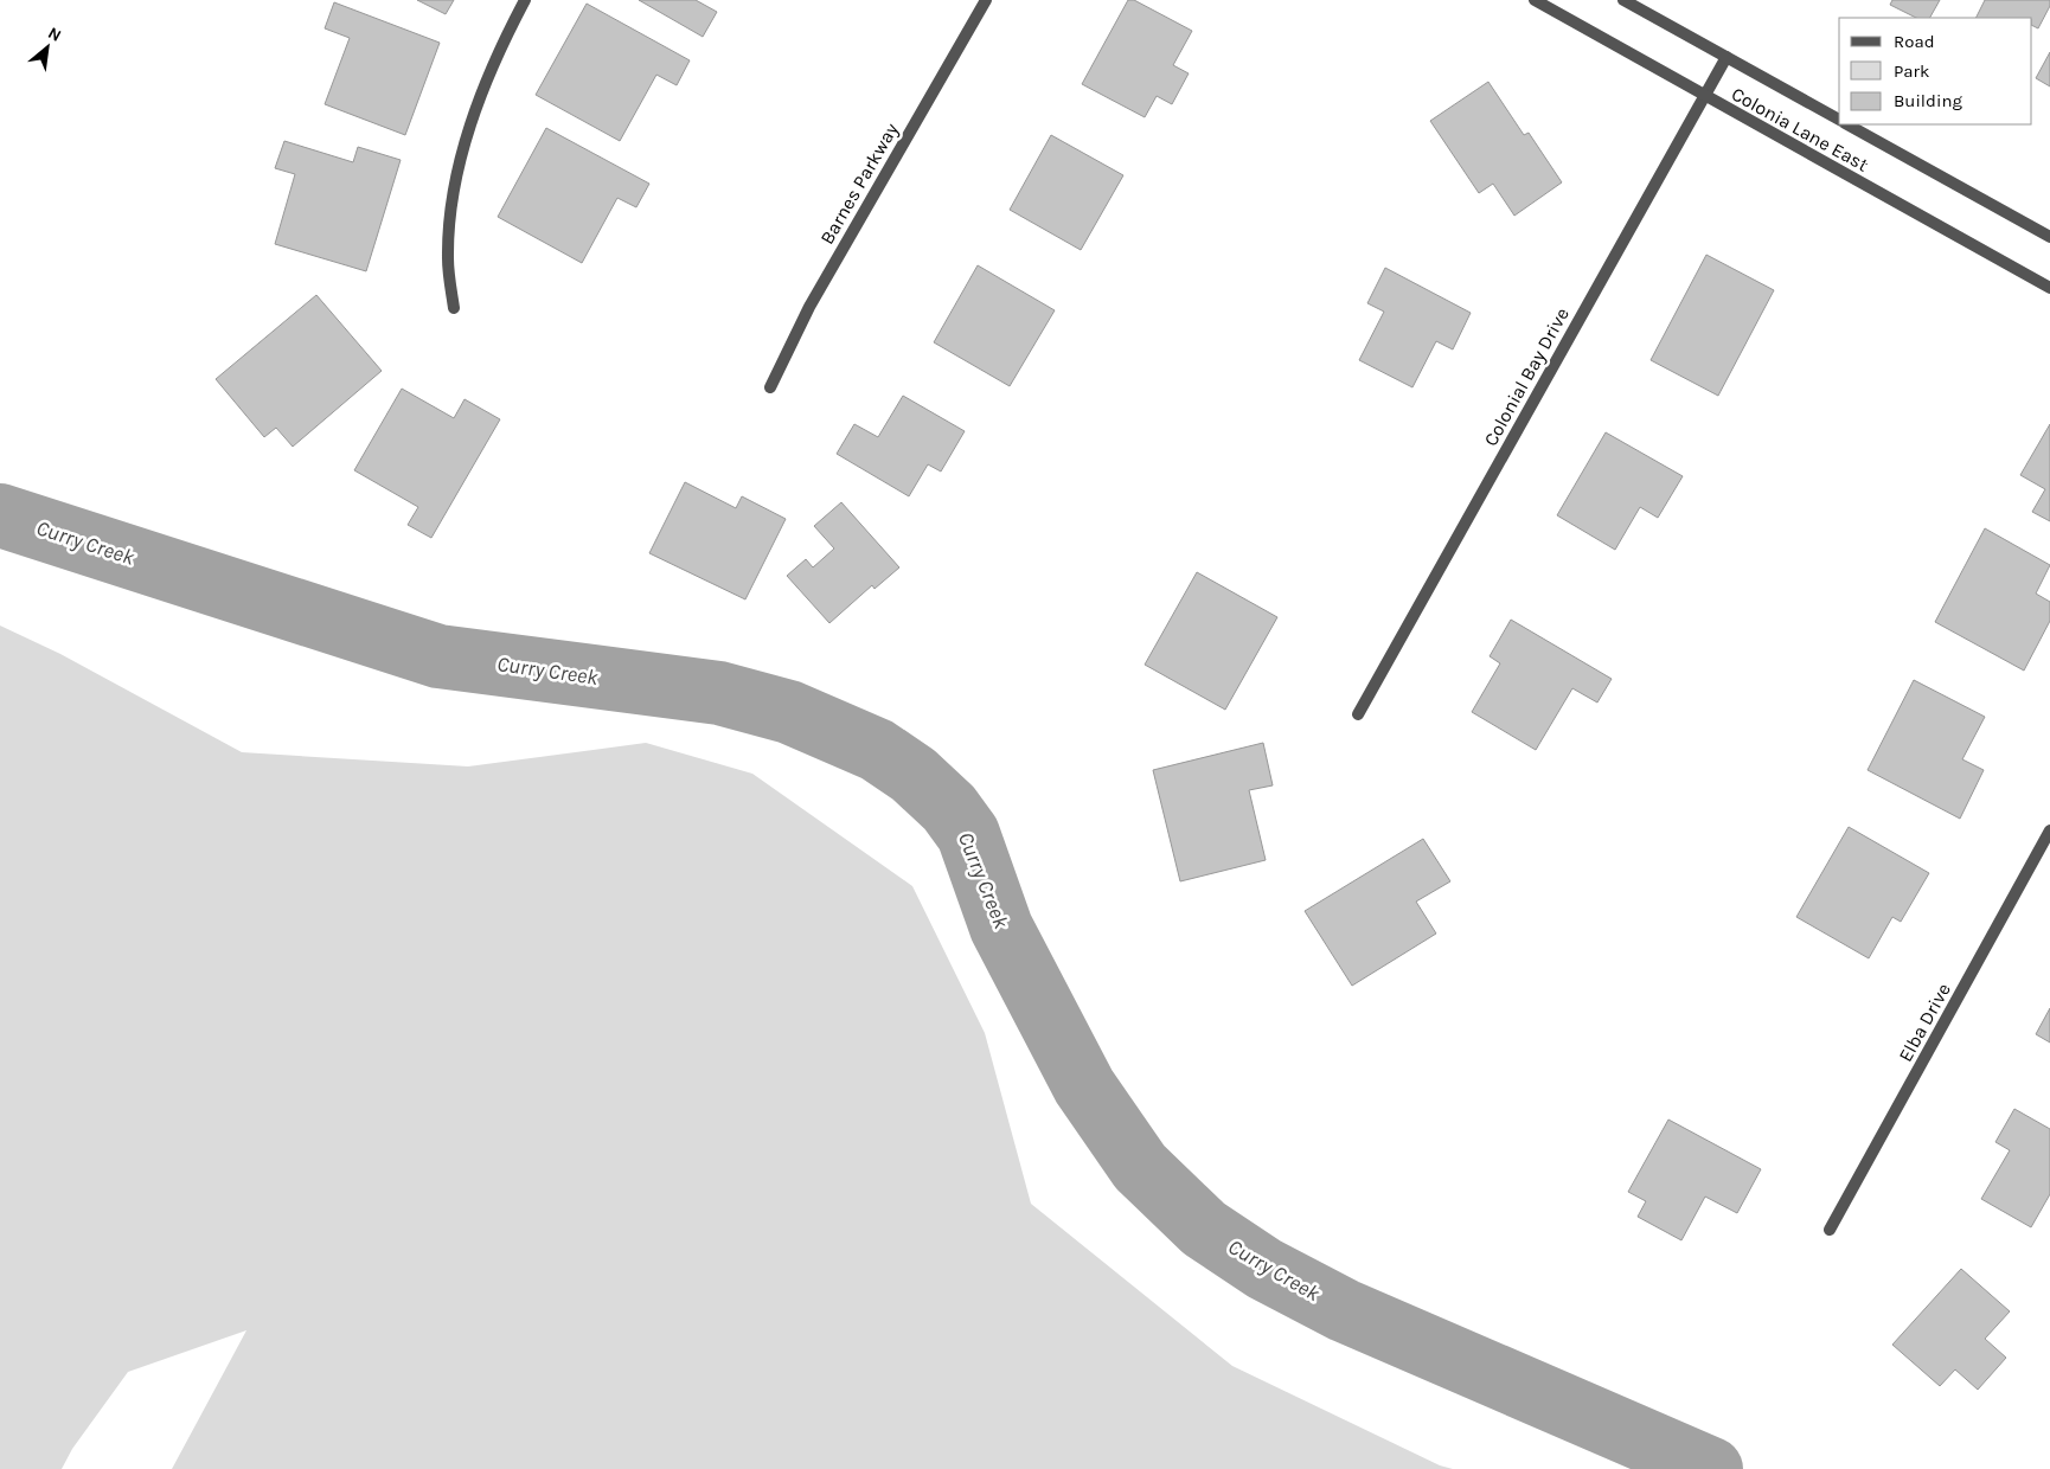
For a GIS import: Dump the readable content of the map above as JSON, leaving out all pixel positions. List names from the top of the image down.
{
  "streets": {
    "street": [
      "Colonia Lane East",
      "Barnes Parkway",
      "Colonial Bay Drive",
      "Elba Drive"
    ]
  },
  "crossings": [
    ["Colonia Lane East", "Colonial Bay Drive"]
  ],
  "water": ["Curry Creek"],
  "legend": ["Road", "Park", "Building"],
  "north": "top right"
}
